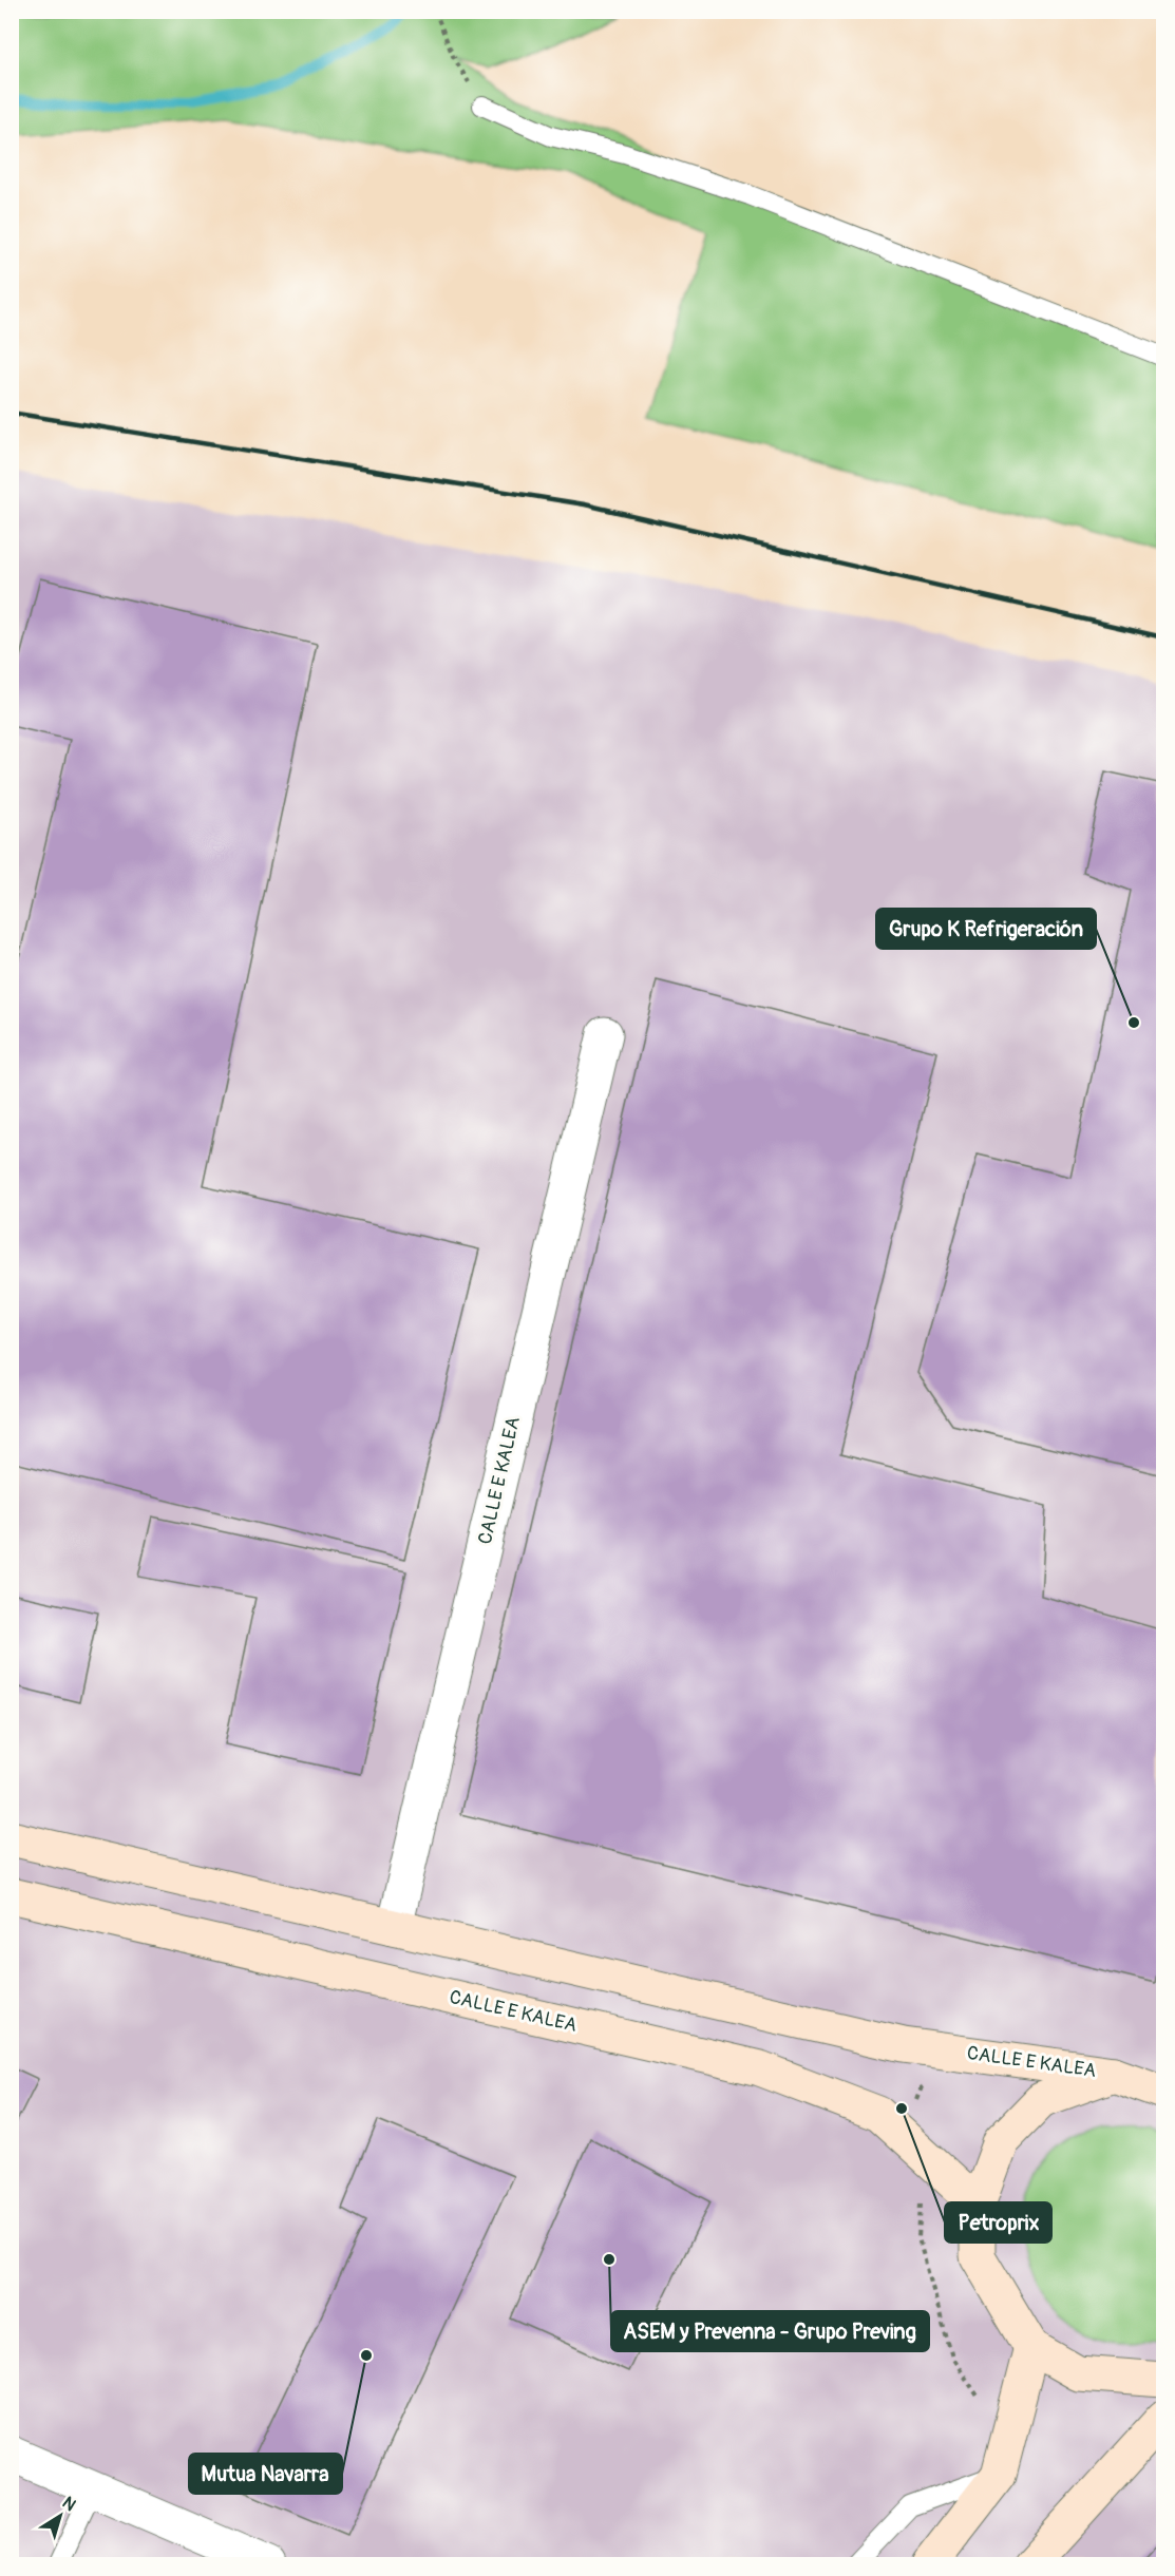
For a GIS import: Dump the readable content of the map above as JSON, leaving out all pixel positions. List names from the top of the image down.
{
  "streets": {
    "main road": ["CALLE E KALEA"]
  },
  "places": [
    "Grupo K Refrigeración",
    "Petroprix",
    "ASEM y Prevenna - Grupo Preving",
    "Mutua Navarra"
  ],
  "north": "top right"
}
